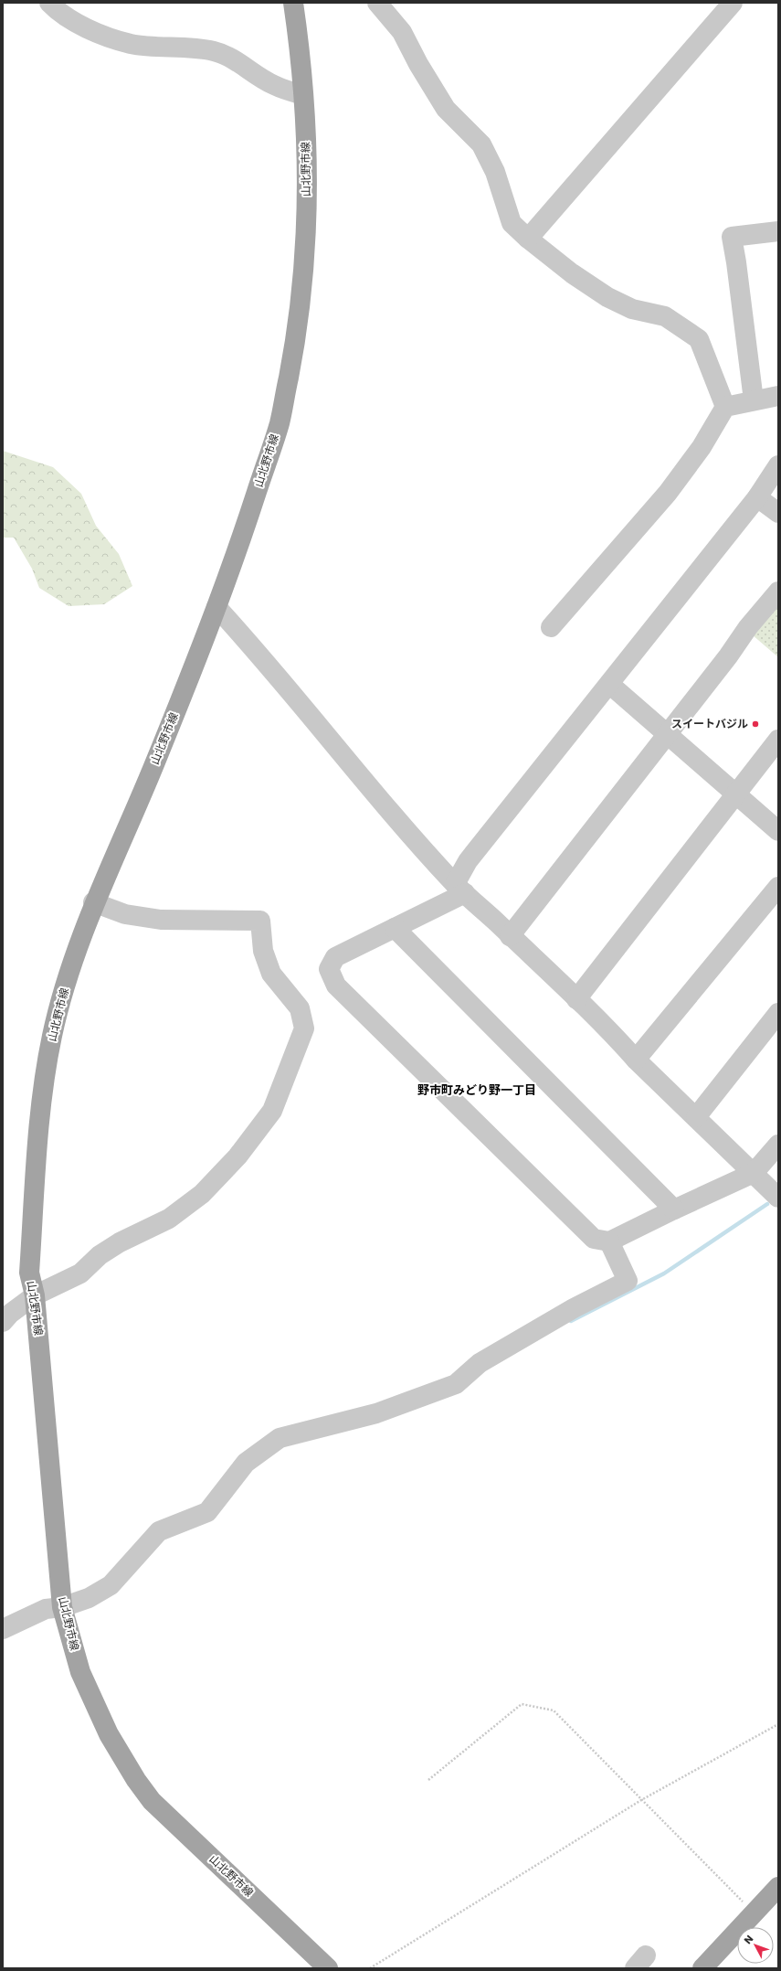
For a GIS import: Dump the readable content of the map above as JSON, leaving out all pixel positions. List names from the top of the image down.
{
  "streets": {
    "main road": ["山北野市線"]
  },
  "districts": ["野市町みどり野一丁目"],
  "places": ["スイートバジル"],
  "north": "top left"
}
